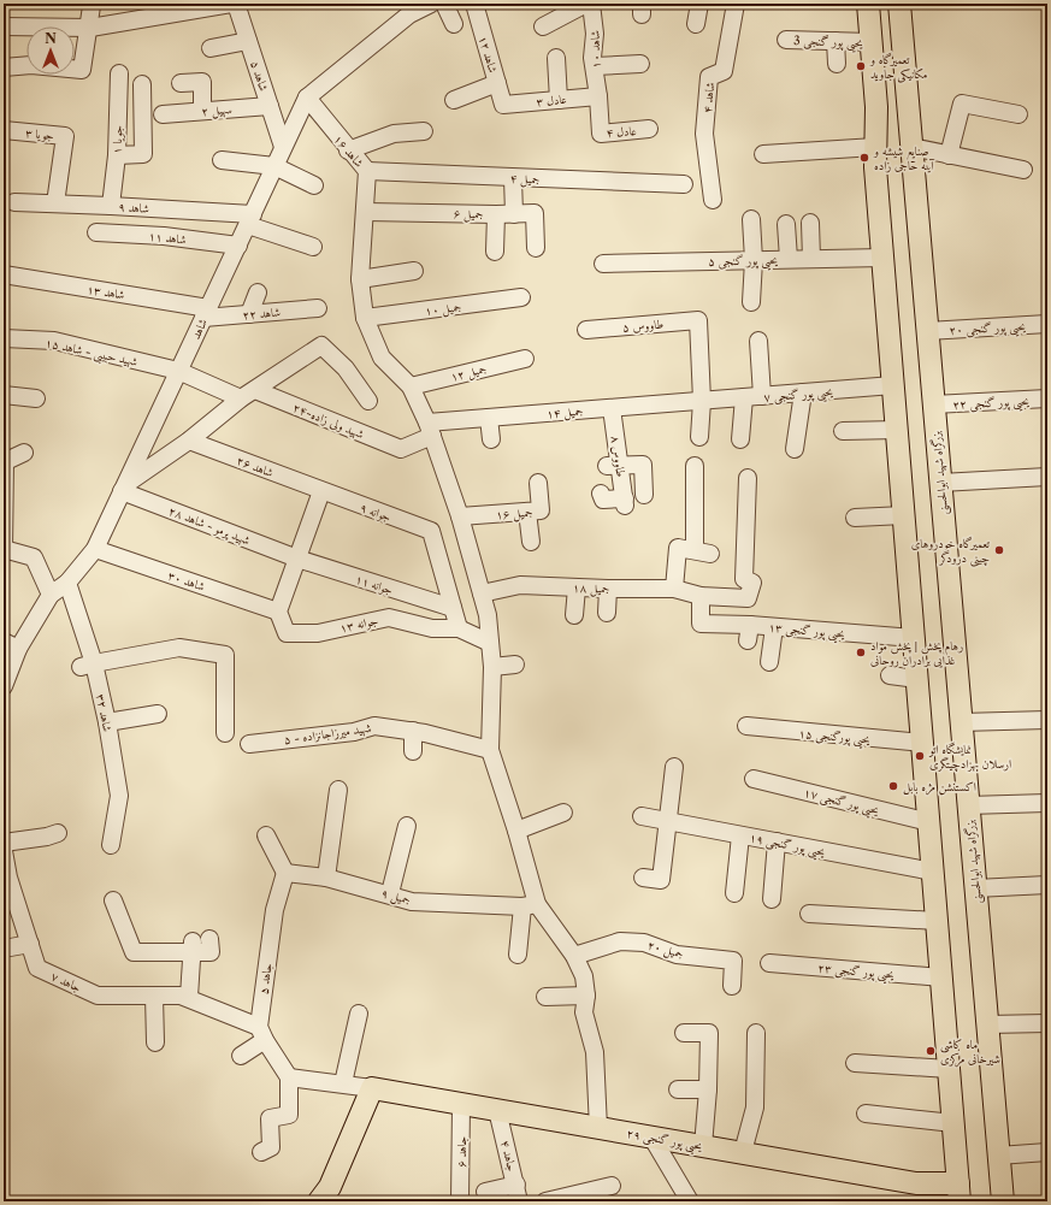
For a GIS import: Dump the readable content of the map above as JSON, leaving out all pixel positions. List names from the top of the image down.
{
  "streets": {
    "main road": ["بزرگراه شهید ابوالحسنی", "یحیی پور گنجی ۲۹"],
    "street": [
      "یحیی پور گنجی 3",
      "شاهد ۱۰",
      "شاهد ۱۲",
      "شاهد ۵",
      "شاهد ۴",
      "عادل ۳",
      "سهیل ۲",
      "عادل ۴",
      "جویا ۳",
      "جویا ۱",
      "شاهد ۱۶",
      "جمیل ۴",
      "شاهد ۹",
      "جمیل ۶",
      "شاهد ۱۱",
      "یحیی پور گنجی ۵",
      "شاهد ۱۳",
      "جمیل ۱۰",
      "شاهد ۲۲",
      "طاووس ۵",
      "یحیی پور گنجی ۲۰",
      "شاهد",
      "شهید حبیبی - شاهد ۱۵",
      "جمیل ۱۲",
      "یحیی پور گنجی ۷",
      "یحیی پور گنجی ۲۲",
      "جمیل ۱۴",
      "شهید ولی زاده-۲۴",
      "طاووس ۸",
      "شاهد ۲۶",
      "جوانه ۹",
      "جمیل ۱۶",
      "شهید پرمو - شاهد ۲۸",
      "شاهد ۳۰",
      "جوانه ۱۱",
      "جمیل ۱۸",
      "جوانه ۱۳",
      "یحیی پور گنجی ۱۳",
      "شاهد ۳۲",
      "شهید میرزاجانزاده - ۵",
      "یحیی پورگنجی ۱۵",
      "یحیی پور گنجی ۱۷",
      "یحیی پور گنجی ۱۹",
      "جمیل ۹",
      "جمیل ۲۰",
      "یحیی پور گنجی ۲۳",
      "جاهد ۵",
      "جاهد ۷",
      "جاهد ۶",
      "جاهد ۴"
    ]
  },
  "crossings": [
    ["شاهد ۱۰", "عادل ۳"],
    ["شاهد ۱۰", "عادل ۴"],
    ["شاهد ۱۲", "عادل ۳"],
    ["شاهد ۵", "سهیل ۲"],
    ["شاهد ۵", "شاهد"],
    ["عادل ۳", "عادل ۴"],
    ["جویا ۳", "شاهد ۹"],
    ["جویا ۱", "شاهد ۹"],
    ["شاهد ۱۶", "جمیل ۴"],
    ["شاهد ۱۶", "جمیل ۶"],
    ["شاهد ۱۶", "جمیل ۱۰"],
    ["شاهد ۱۶", "شاهد"],
    ["شاهد ۱۶", "جمیل ۱۲"],
    ["شاهد ۱۶", "جمیل ۱۴"],
    ["شاهد ۱۶", "جمیل ۱۶"],
    ["شاهد ۱۶", "جمیل ۱۸"],
    ["شاهد ۱۶", "شهید میرزاجانزاده - ۵"],
    ["شاهد ۹", "شاهد"],
    ["شاهد ۱۱", "شاهد"],
    ["شاهد ۱۳", "شاهد ۲۲"],
    ["شاهد ۱۳", "شاهد"],
    ["شاهد ۲۲", "شاهد"],
    ["طاووس ۵", "یحیی پور گنجی ۷"],
    ["طاووس ۵", "جمیل ۱۴"],
    ["یحیی پور گنجی ۲۰", "بزرگراه شهید ابوالحسنی"],
    ["شاهد", "شهید حبیبی - شاهد ۱۵"],
    ["شاهد", "شهید پرمو - شاهد ۲۸"],
    ["شاهد", "شاهد ۳۰"],
    ["شاهد", "شاهد ۳۲"],
    ["شهید حبیبی - شاهد ۱۵", "شهید ولی زاده-۲۴"],
    ["یحیی پور گنجی ۷", "جمیل ۱۴"],
    ["یحیی پور گنجی ۲۲", "بزرگراه شهید ابوالحسنی"],
    ["جمیل ۱۴", "شهید ولی زاده-۲۴"],
    ["جمیل ۱۴", "طاووس ۸"],
    ["شاهد ۲۶", "جوانه ۹"],
    ["جوانه ۹", "جوانه ۱۱"],
    ["شهید پرمو - شاهد ۲۸", "جوانه ۱۱"],
    ["شاهد ۳۰", "جوانه ۱۳"],
    ["جمیل ۱۸", "یحیی پور گنجی ۱۳"],
    ["جمیل ۹", "جاهد ۵"],
    ["جاهد ۵", "جاهد ۷"],
    ["یحیی پور گنجی ۲۹", "جاهد ۶"],
    ["یحیی پور گنجی ۲۹", "جاهد ۴"]
  ],
  "places": [
    "تعمیرگاه و مکانیکی جاوید",
    "صنایع شیشه و آینه حاجی زاده",
    "تعمیرگاه خودروهای چینی درودگر",
    "رهام پخش | پخش مواد غذایی برادران روحانی",
    "نمایشگاه اتو ارسلان بهزادچیتگری",
    "اکستنشن مژه بابل",
    "ماه کاشی شیرخانی مرکزی"
  ],
  "north": "top"
}
